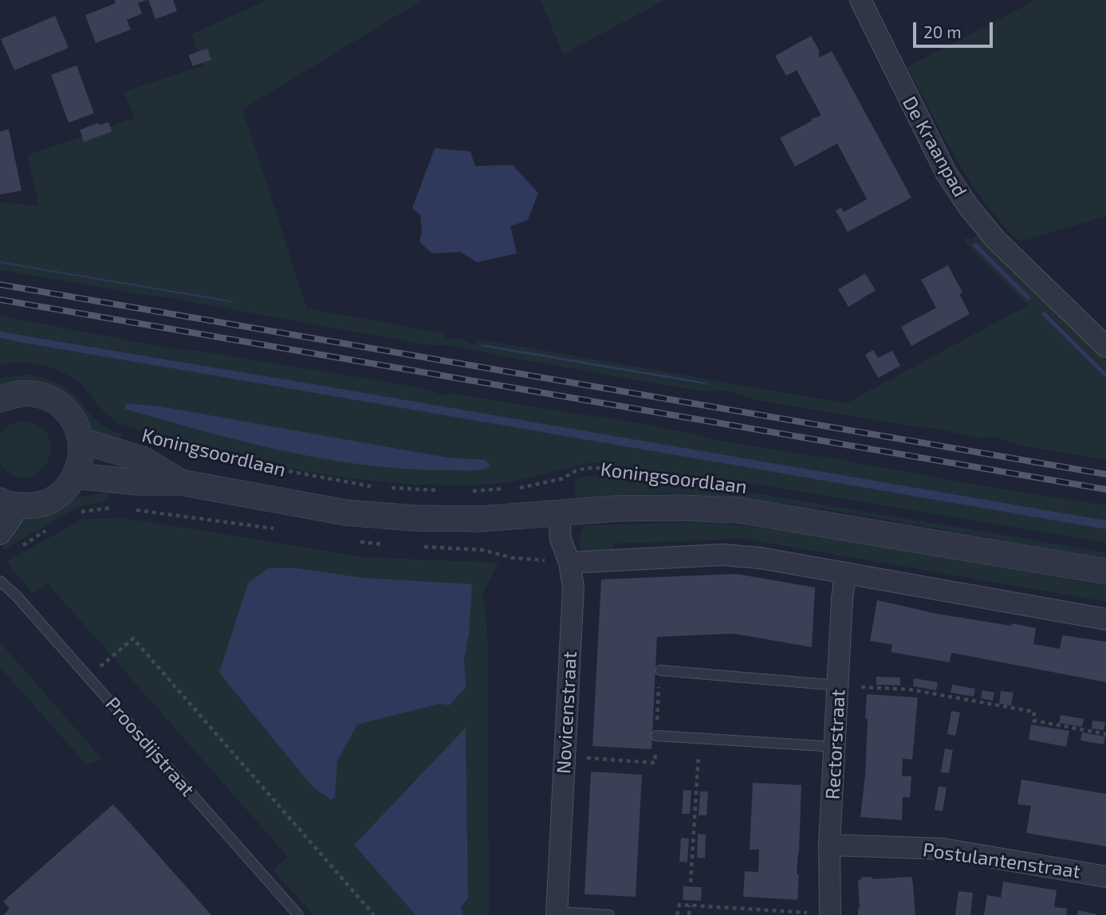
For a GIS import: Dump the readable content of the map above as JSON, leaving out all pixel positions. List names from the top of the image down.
{
  "streets": {
    "street": [
      "De Kraanpad",
      "Koningsoordlaan",
      "Novicenstraat",
      "Rectorstraat",
      "Postulantenstraat"
    ],
    "lane": ["Proosdijstraat"]
  },
  "crossings": [
    ["Koningsoordlaan", "Novicenstraat"],
    ["Rectorstraat", "Postulantenstraat"]
  ],
  "scale_bar": "20 m"
}
